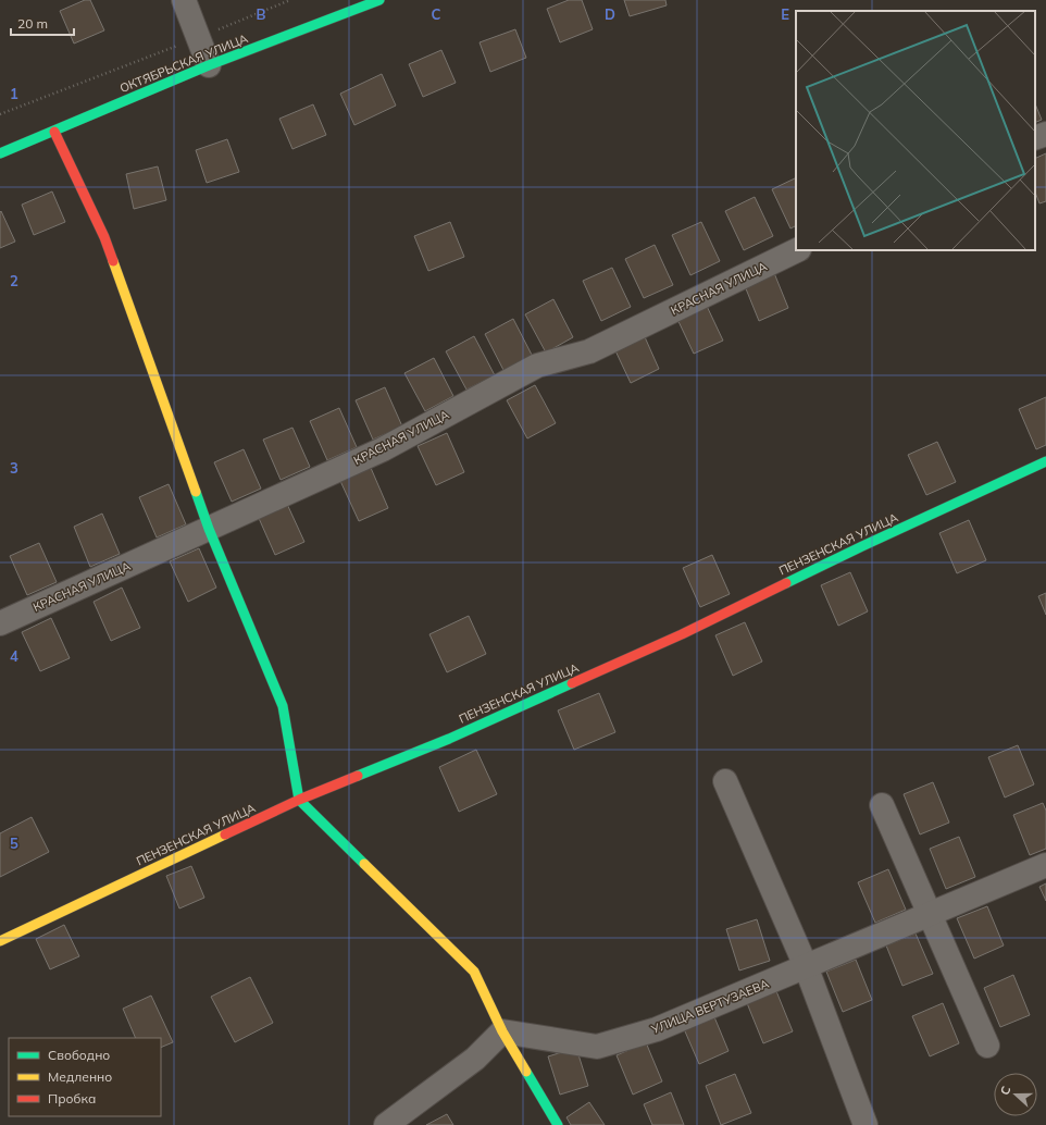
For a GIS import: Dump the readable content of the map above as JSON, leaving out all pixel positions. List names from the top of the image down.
{
  "streets": {
    "street": [
      "ОКТЯБРЬСКАЯ УЛИЦА",
      "КРАСНАЯ УЛИЦА",
      "ПЕНЗЕНСКАЯ УЛИЦА",
      "УЛИЦА ВЕРТУЗАЕВА"
    ]
  },
  "legend": ["Свободно", "Медленно", "Пробка"],
  "scale_bar": "20 m",
  "north": "left",
  "grid": {
    "columns": [
      "B",
      "C",
      "D",
      "E"
    ],
    "rows": [
      "1",
      "2",
      "3",
      "4",
      "5"
    ]
  }
}
